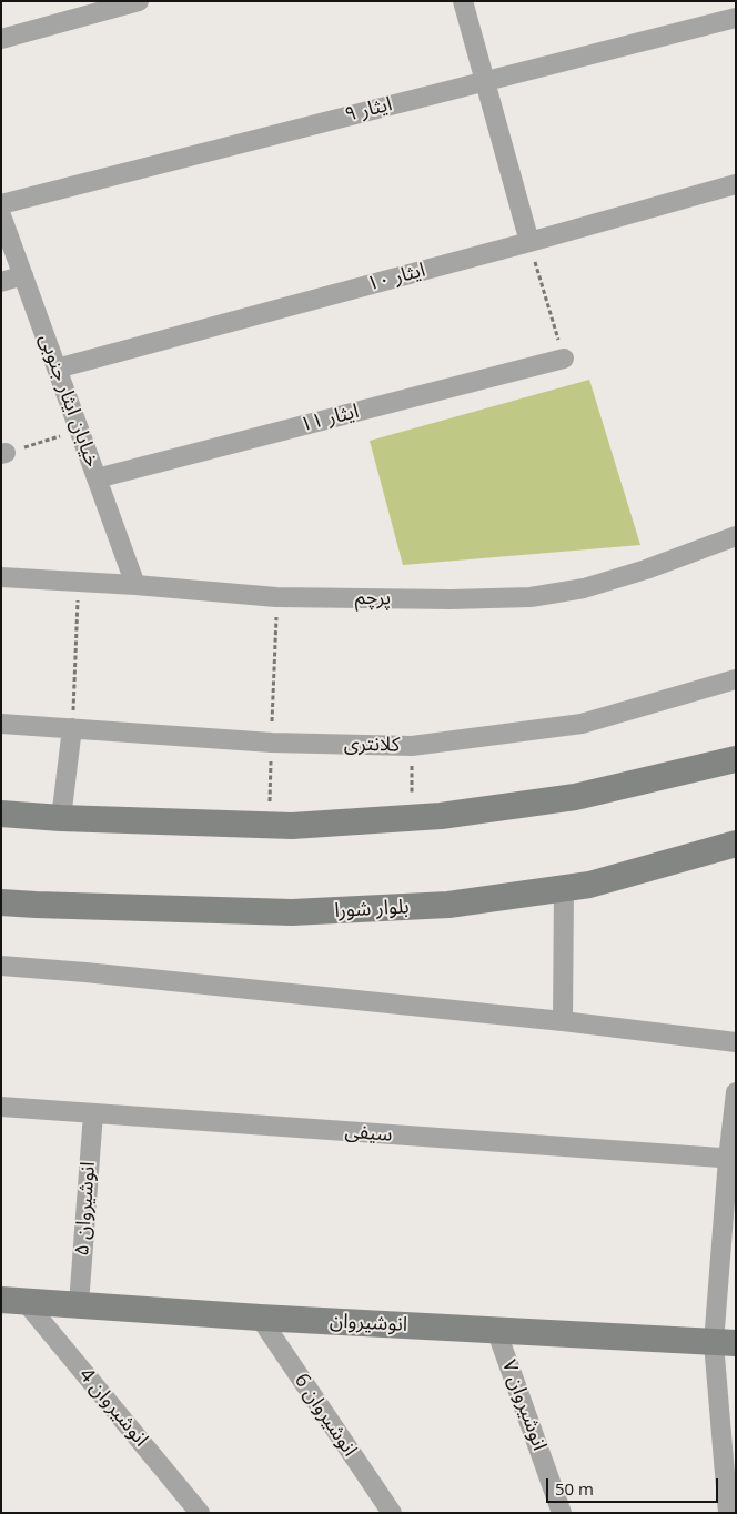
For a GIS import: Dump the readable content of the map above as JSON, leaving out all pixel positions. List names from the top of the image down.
{
  "streets": {
    "main road": ["بلوار شورا", "انوشیروان"],
    "street": [
      "ایثار ۹",
      "ایثار ۱۰",
      "خیابان ایثار جنوبی",
      "ایثار ۱۱",
      "پرچم",
      "کلانتری",
      "سیفی",
      "انوشیروان ۵",
      "انوشیروان ۷",
      "انوشیروان 4",
      "انوشیروان 6"
    ]
  },
  "crossings": [
    ["ایثار ۱۰", "خیابان ایثار جنوبی"],
    ["خیابان ایثار جنوبی", "ایثار ۱۱"],
    ["خیابان ایثار جنوبی", "پرچم"],
    ["سیفی", "انوشیروان ۵"],
    ["انوشیروان ۵", "انوشیروان"],
    ["انوشیروان", "انوشیروان ۷"],
    ["انوشیروان", "انوشیروان 4"],
    ["انوشیروان", "انوشیروان 6"]
  ],
  "scale_bar": "50 m"
}
